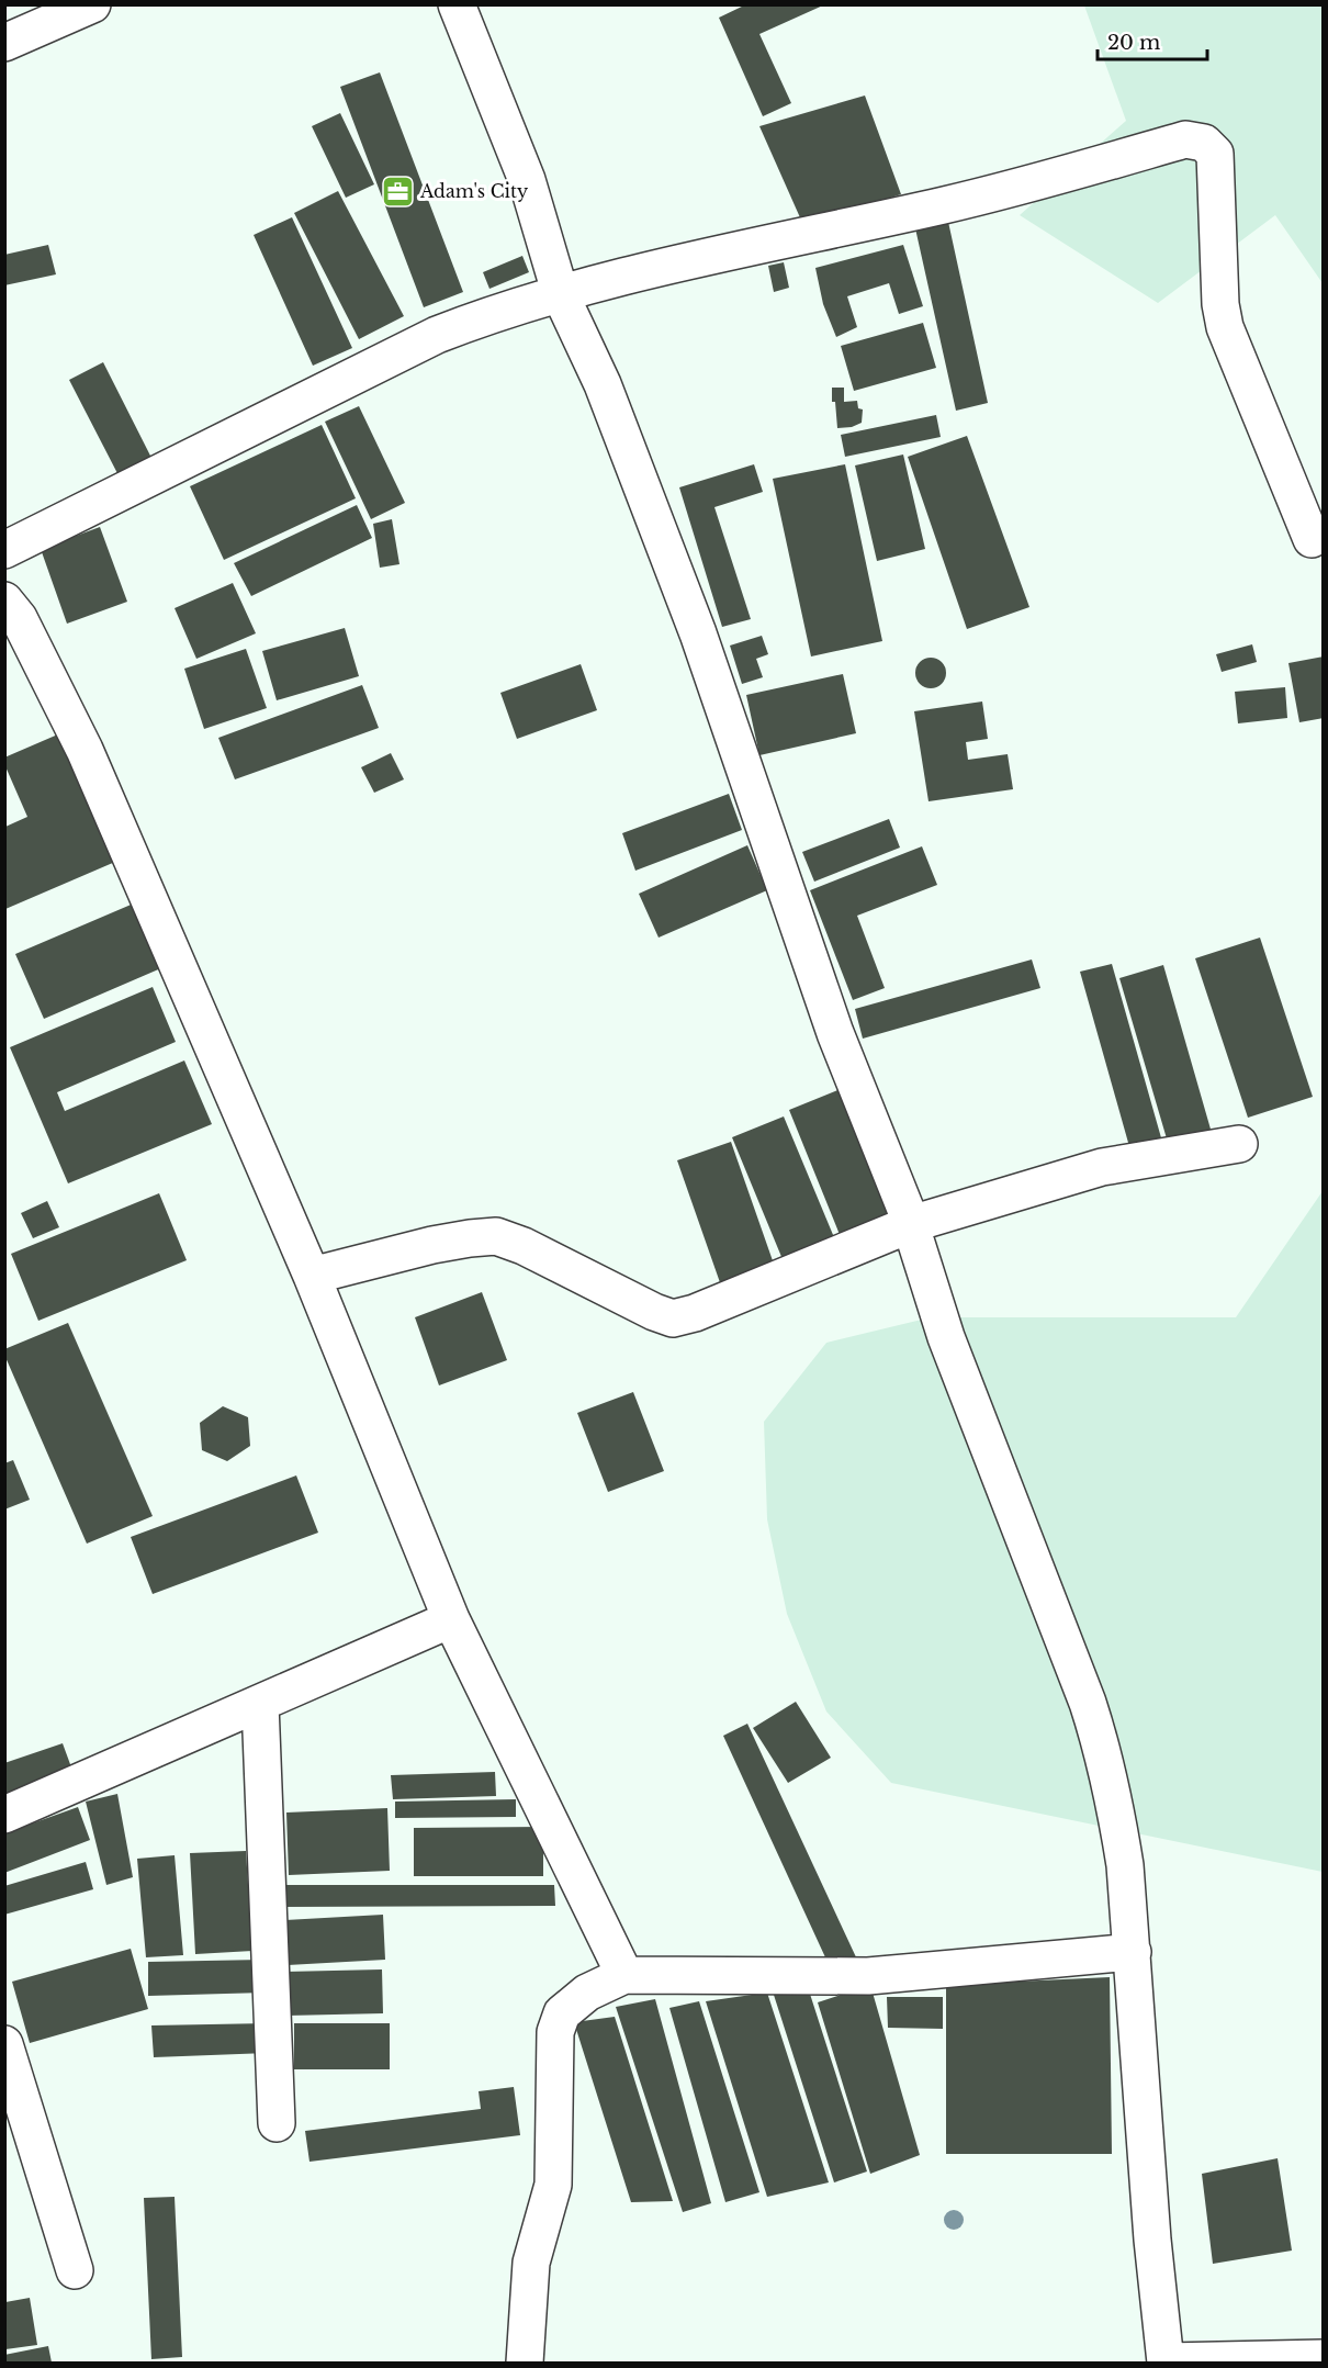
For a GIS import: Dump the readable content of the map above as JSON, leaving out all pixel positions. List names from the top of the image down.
{
  "places": {
    "office": ["Adam's City"]
  },
  "scale_bar": "20 m"
}
